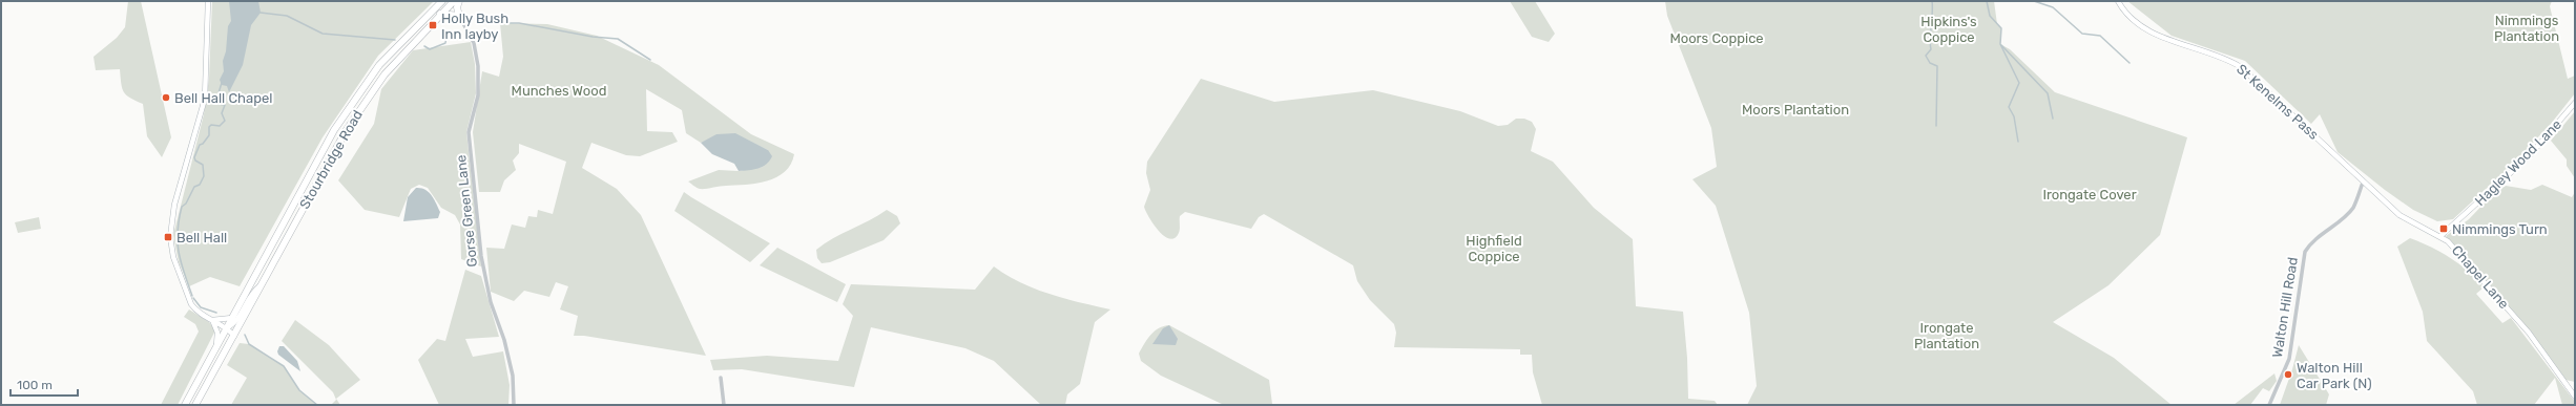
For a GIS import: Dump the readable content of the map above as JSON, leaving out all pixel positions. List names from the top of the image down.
{
  "streets": {
    "highway": ["Stourbridge Road"],
    "street": [
      "St Kenelms Pass",
      "Hagley Wood Lane",
      "Gorse Green Lane",
      "Chapel Lane",
      "Walton Hill Road"
    ]
  },
  "crossings": [
    ["St Kenelms Pass", "Chapel Lane"],
    ["St Kenelms Pass", "Walton Hill Road"],
    ["Hagley Wood Lane", "Chapel Lane"],
    ["Chapel Lane", "Walton Hill Road"]
  ],
  "parks": [
    "Nimmings Plantation",
    "Hipkins's Coppice",
    "Moors Coppice",
    "Munches Wood",
    "Moors Plantation",
    "Irongate Cover",
    "Highfield Coppice",
    "Irongate Plantation"
  ],
  "places": {
    "transit": ["Holly Bush Inn layby", "Nimmings Turn", "Bell Hall"],
    "other": ["Bell Hall Chapel", "Walton Hill Car Park (N)"]
  },
  "scale_bar": "100 m"
}
